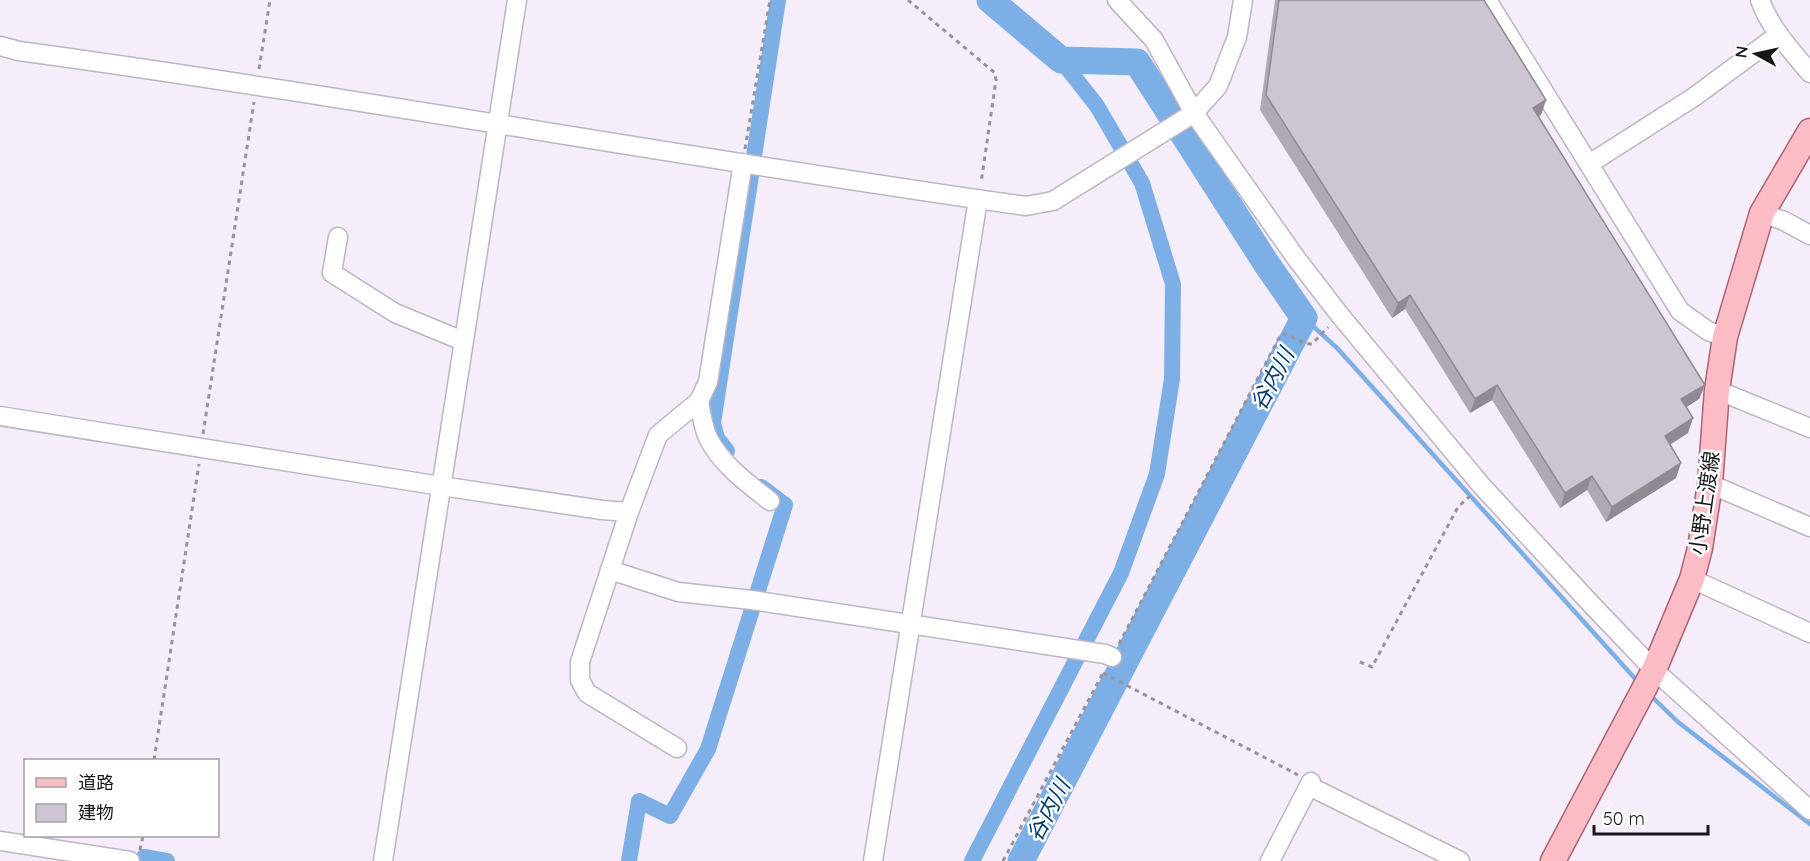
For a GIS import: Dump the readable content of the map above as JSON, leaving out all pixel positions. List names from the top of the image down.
{
  "streets": {
    "main road": ["小野上渡線"]
  },
  "water": ["谷内川"],
  "legend": ["道路", "建物"],
  "scale_bar": "50 m",
  "north": "left"
}
